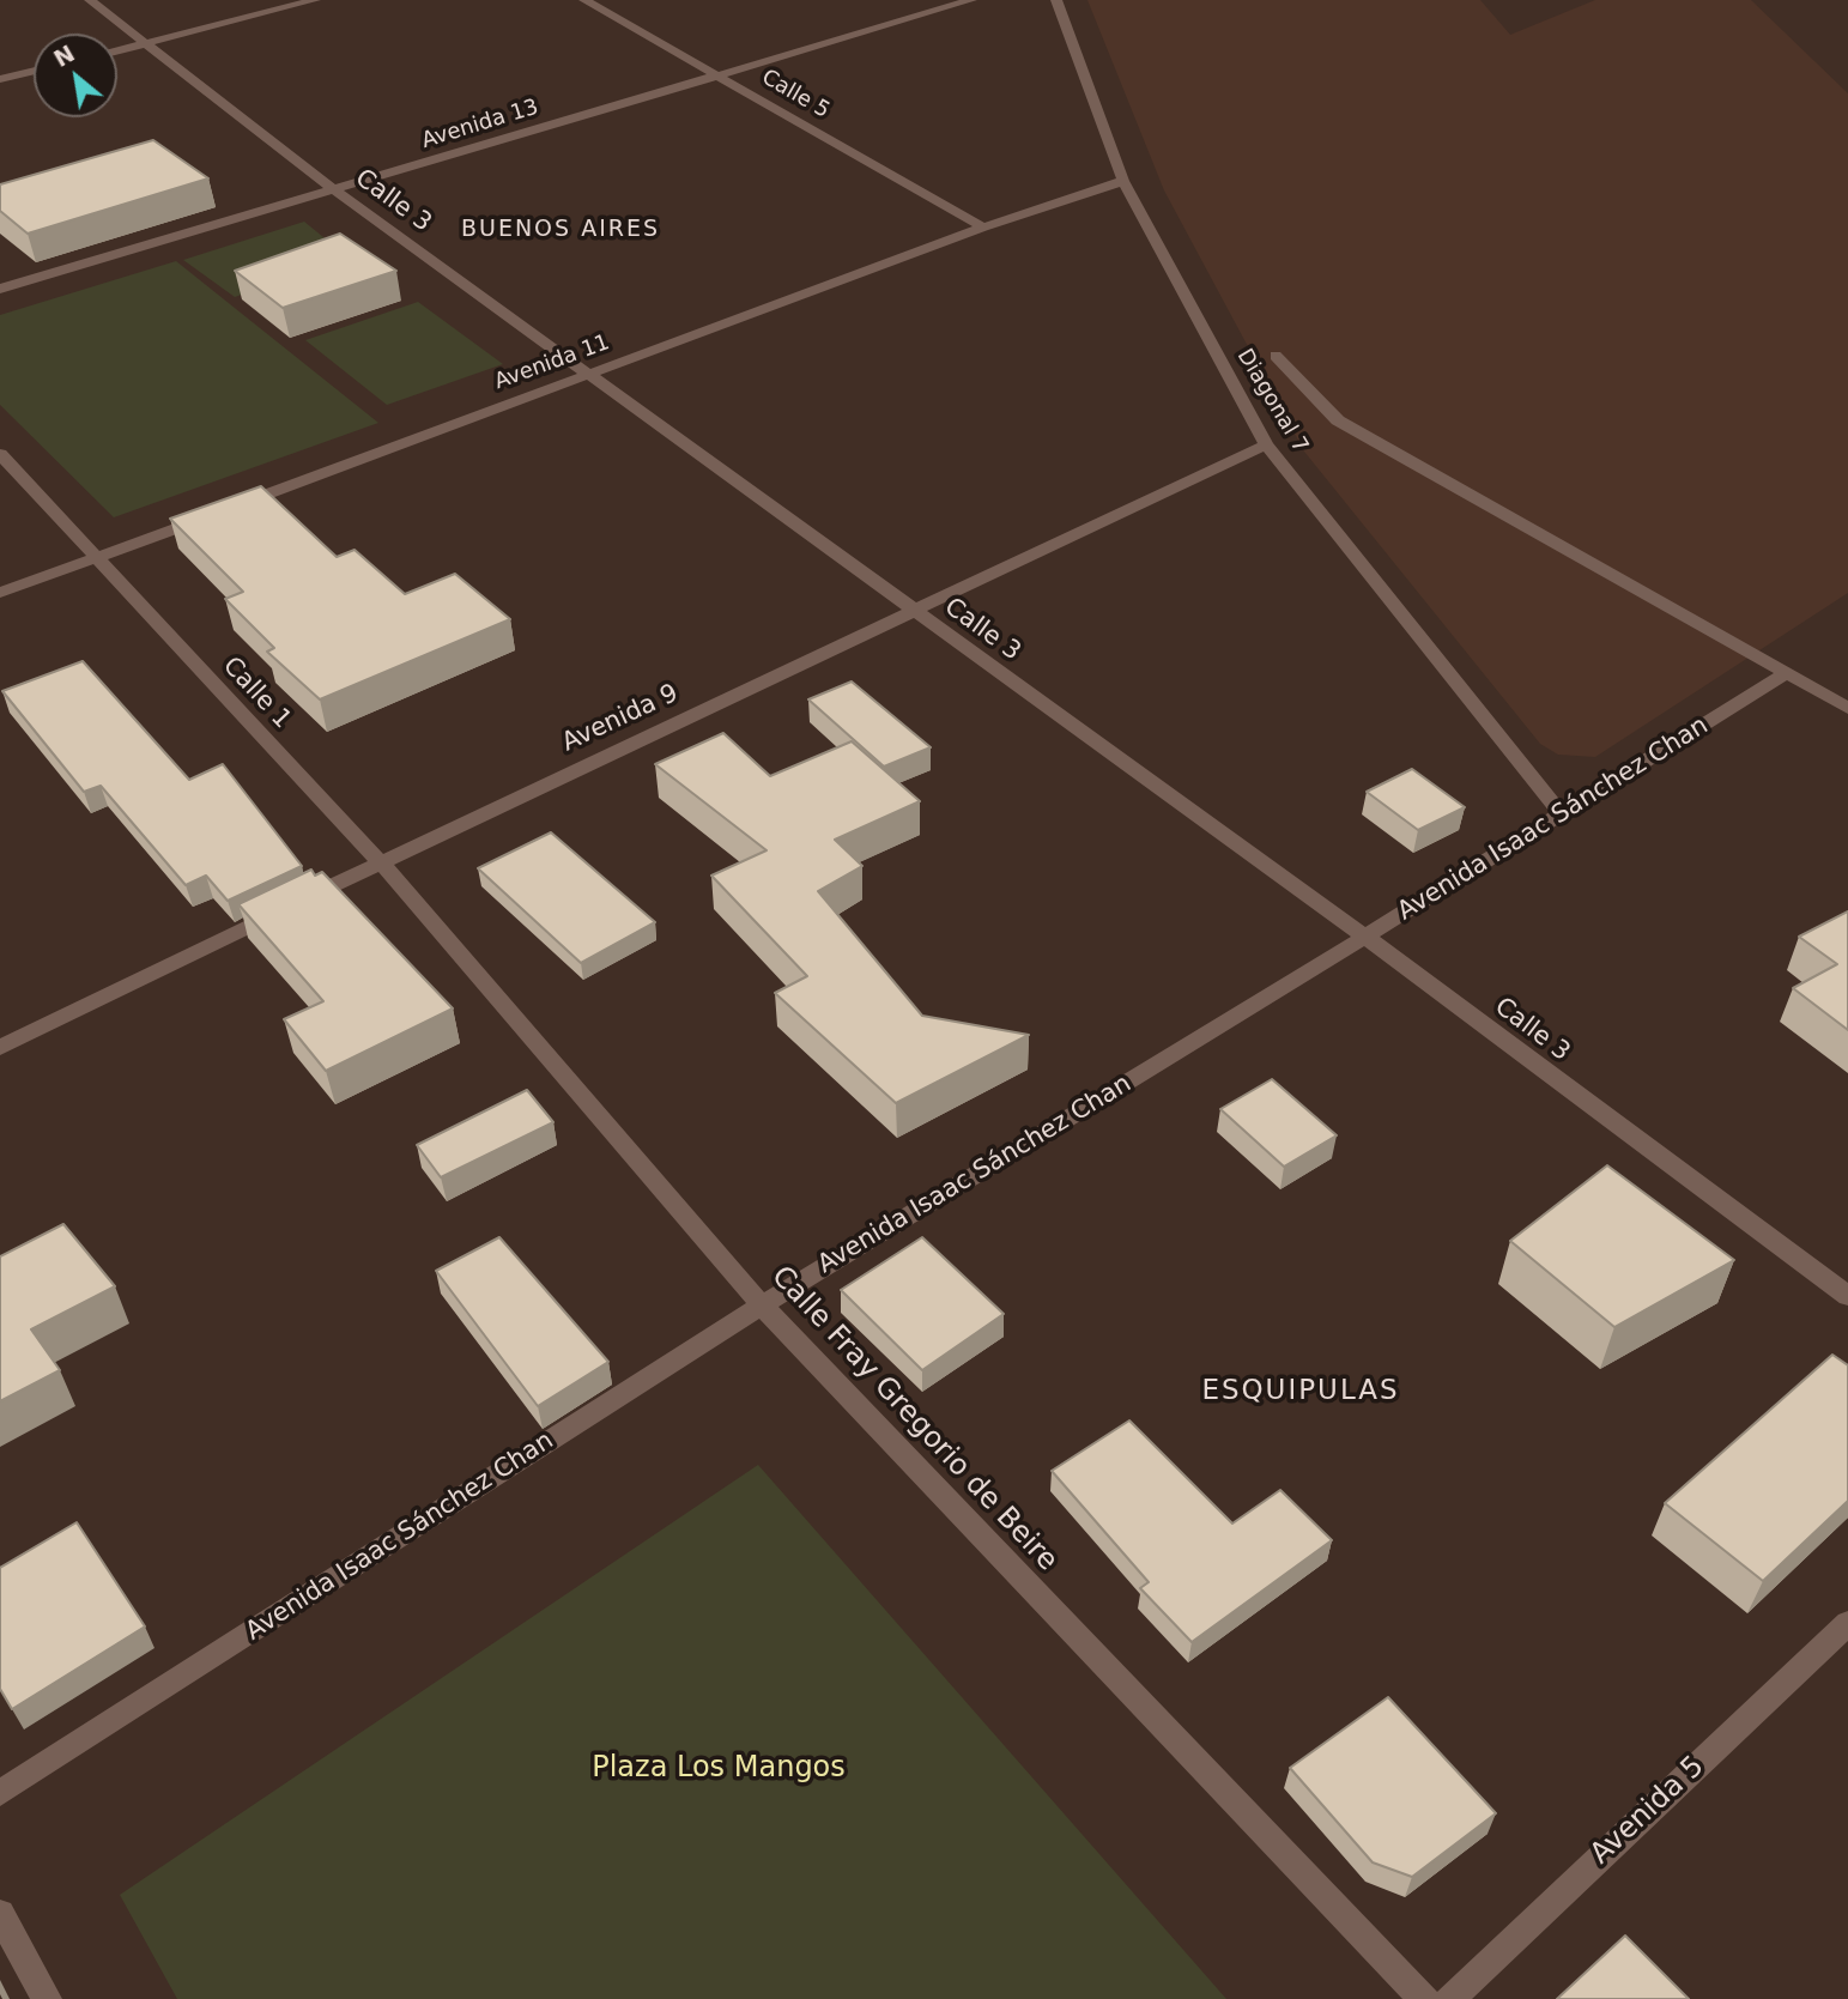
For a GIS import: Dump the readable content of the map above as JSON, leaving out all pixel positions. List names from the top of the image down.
{
  "streets": {
    "street": [
      "Calle 5",
      "Avenida 13",
      "Calle 3",
      "Avenida 11",
      "Diagonal 7",
      "Calle 1",
      "Avenida 9",
      "Avenida Isaac Sánchez Chan",
      "Calle Fray Gregorio de Beire",
      "Avenida 5"
    ]
  },
  "crossings": [
    ["Calle 5", "Avenida 13"],
    ["Calle 5", "Avenida 11"],
    ["Avenida 13", "Calle 3"],
    ["Calle 3", "Avenida 11"],
    ["Calle 3", "Avenida 9"],
    ["Calle 3", "Avenida Isaac Sánchez Chan"],
    ["Avenida 11", "Diagonal 7"],
    ["Avenida 11", "Calle 1"],
    ["Diagonal 7", "Avenida 9"],
    ["Diagonal 7", "Avenida Isaac Sánchez Chan"],
    ["Calle 1", "Avenida 9"],
    ["Calle 1", "Calle Fray Gregorio de Beire"],
    ["Avenida 9", "Calle Fray Gregorio de Beire"],
    ["Avenida Isaac Sánchez Chan", "Calle Fray Gregorio de Beire"]
  ],
  "districts": ["BUENOS AIRES", "ESQUIPULAS"],
  "parks": ["Plaza Los Mangos"],
  "north": "top left"
}
